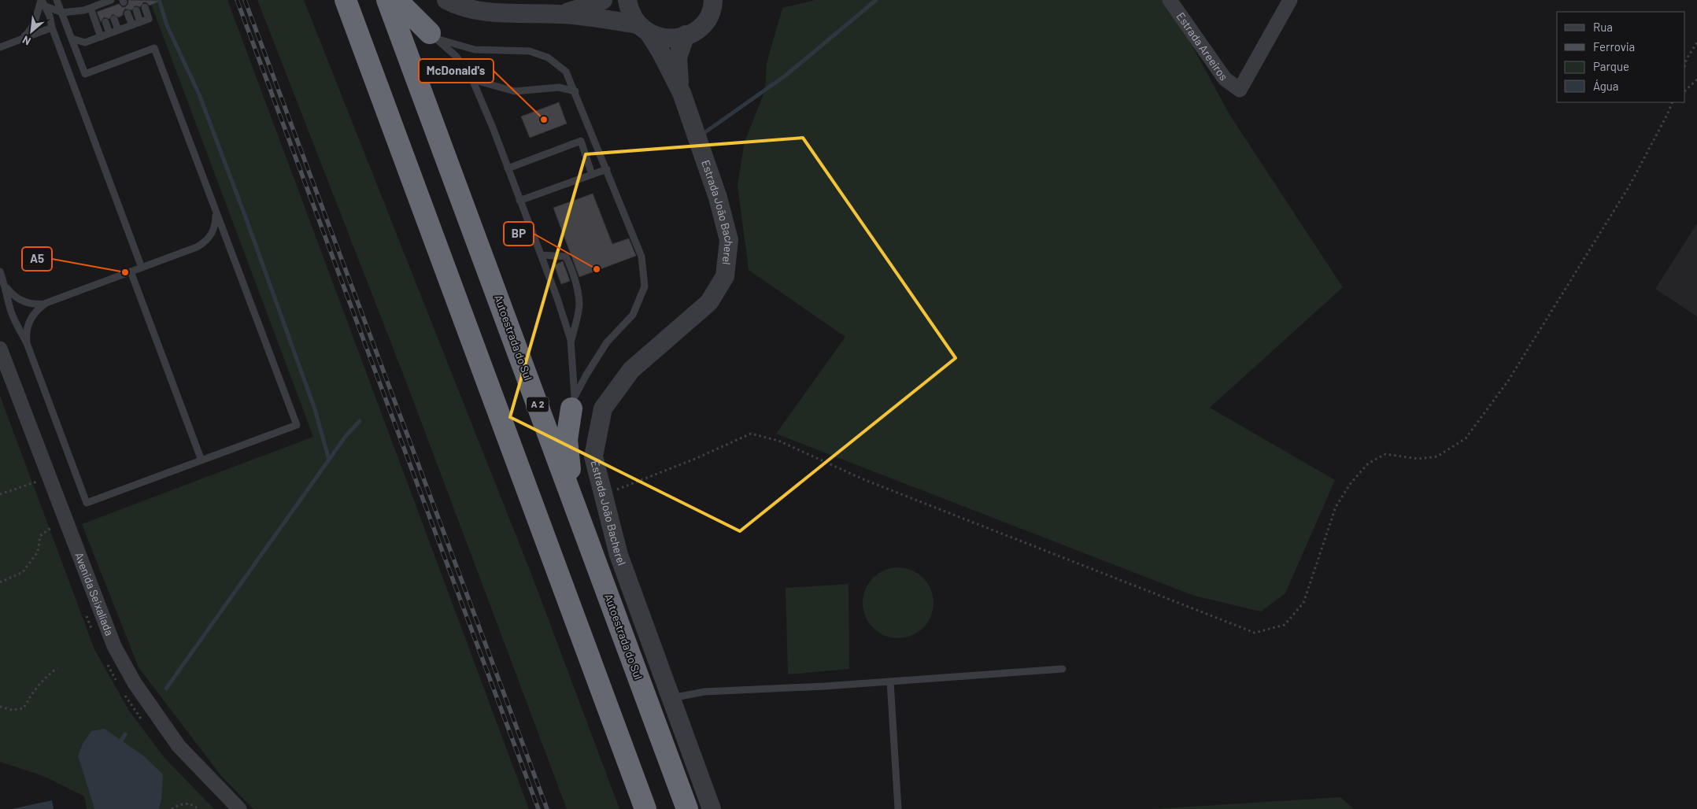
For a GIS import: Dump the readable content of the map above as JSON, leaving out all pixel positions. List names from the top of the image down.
{
  "streets": {
    "highway": ["Autoestrada do Sul", "A 2"],
    "street": ["Estrada Areeiros", "Estrada João Bacherel", "Avenida Seixalíada"]
  },
  "places": ["McDonald's", "BP", "A5"],
  "legend": [
    "Rua",
    "Ferrovia",
    "Parque",
    "Água"
  ],
  "north": "bottom left"
}
